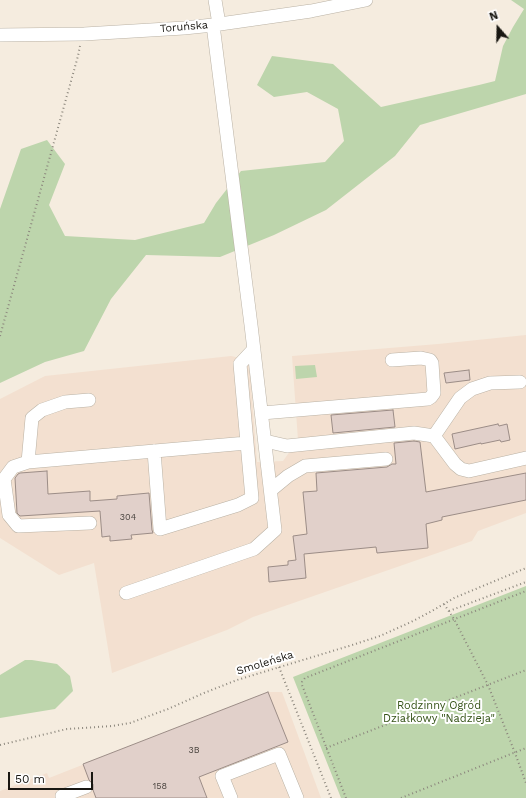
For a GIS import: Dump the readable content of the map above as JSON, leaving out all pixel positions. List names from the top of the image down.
{
  "streets": {
    "street": ["Toruńska"],
    "path": ["Smoleńska"]
  },
  "parks": ["Rodzinny Ogród Działkowy \"Nadzieja\""],
  "house_numbers": ["304", "3B", "158"],
  "scale_bar": "50 m",
  "north": "top"
}
